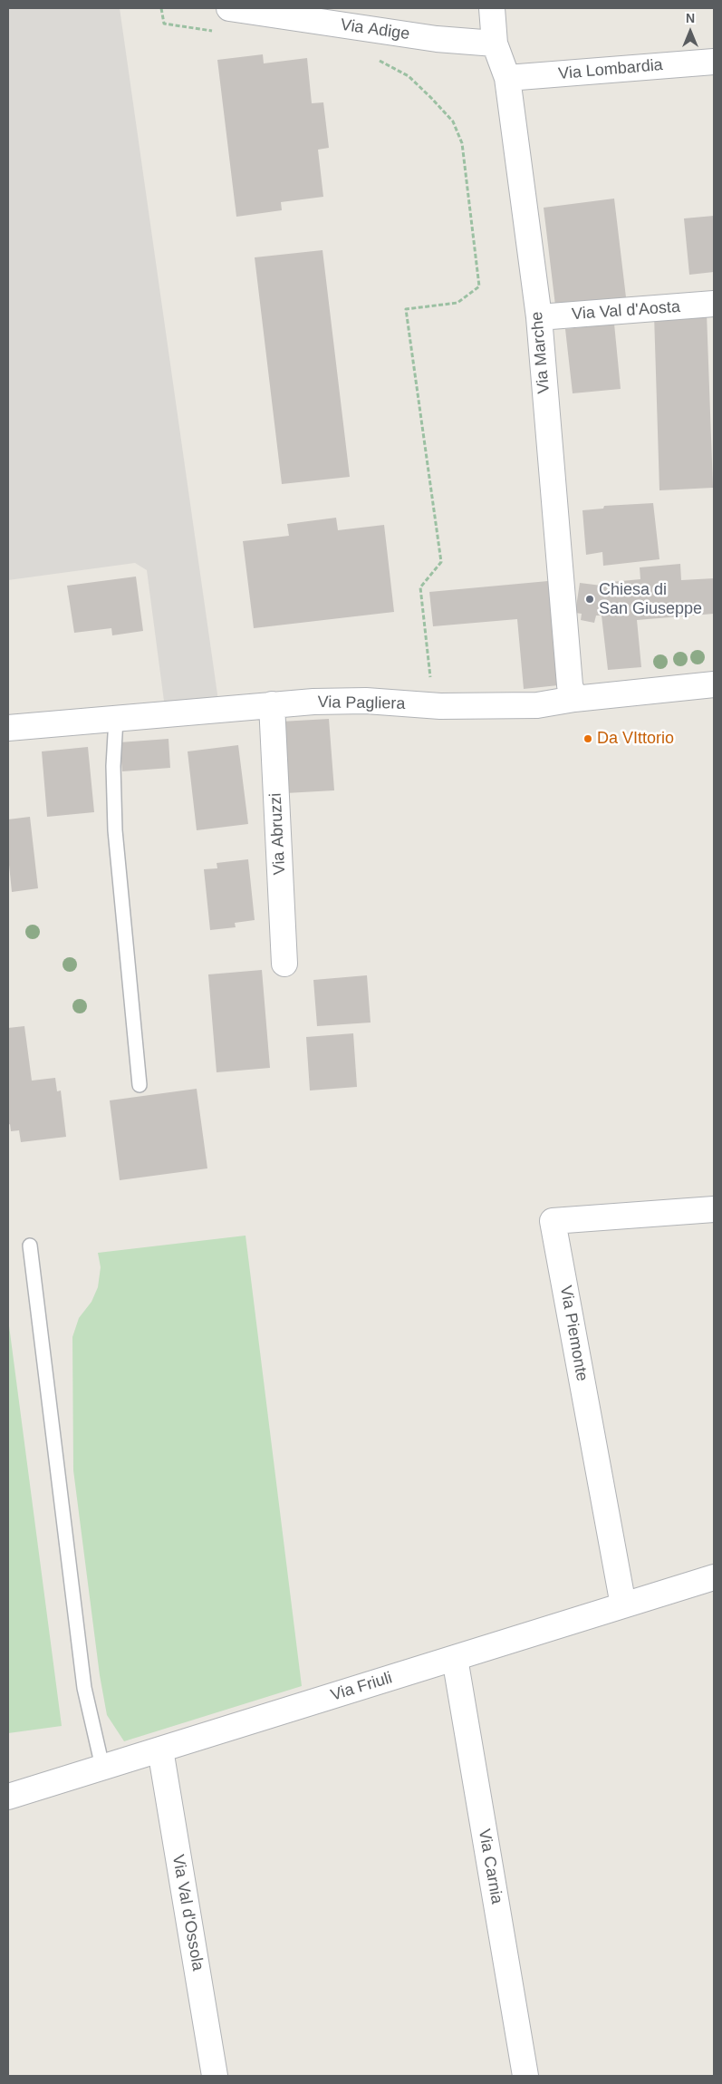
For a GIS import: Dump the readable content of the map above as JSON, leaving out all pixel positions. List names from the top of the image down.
{
  "streets": {
    "street": [
      "Via Adige",
      "Via Lombardia",
      "Via Val d'Aosta",
      "Via Marche",
      "Via Pagliera",
      "Via Abruzzi",
      "Via Piemonte",
      "Via Friuli",
      "Via Carnia",
      "Via Val d'Ossola"
    ]
  },
  "crossings": [
    ["Via Adige", "Via Marche"],
    ["Via Lombardia", "Via Marche"],
    ["Via Val d'Aosta", "Via Marche"],
    ["Via Marche", "Via Pagliera"],
    ["Via Pagliera", "Via Abruzzi"],
    ["Via Piemonte", "Via Friuli"],
    ["Via Friuli", "Via Carnia"],
    ["Via Friuli", "Via Val d'Ossola"]
  ],
  "places": ["Chiesa di San Giuseppe", "Da VIttorio"],
  "north": "top"
}
